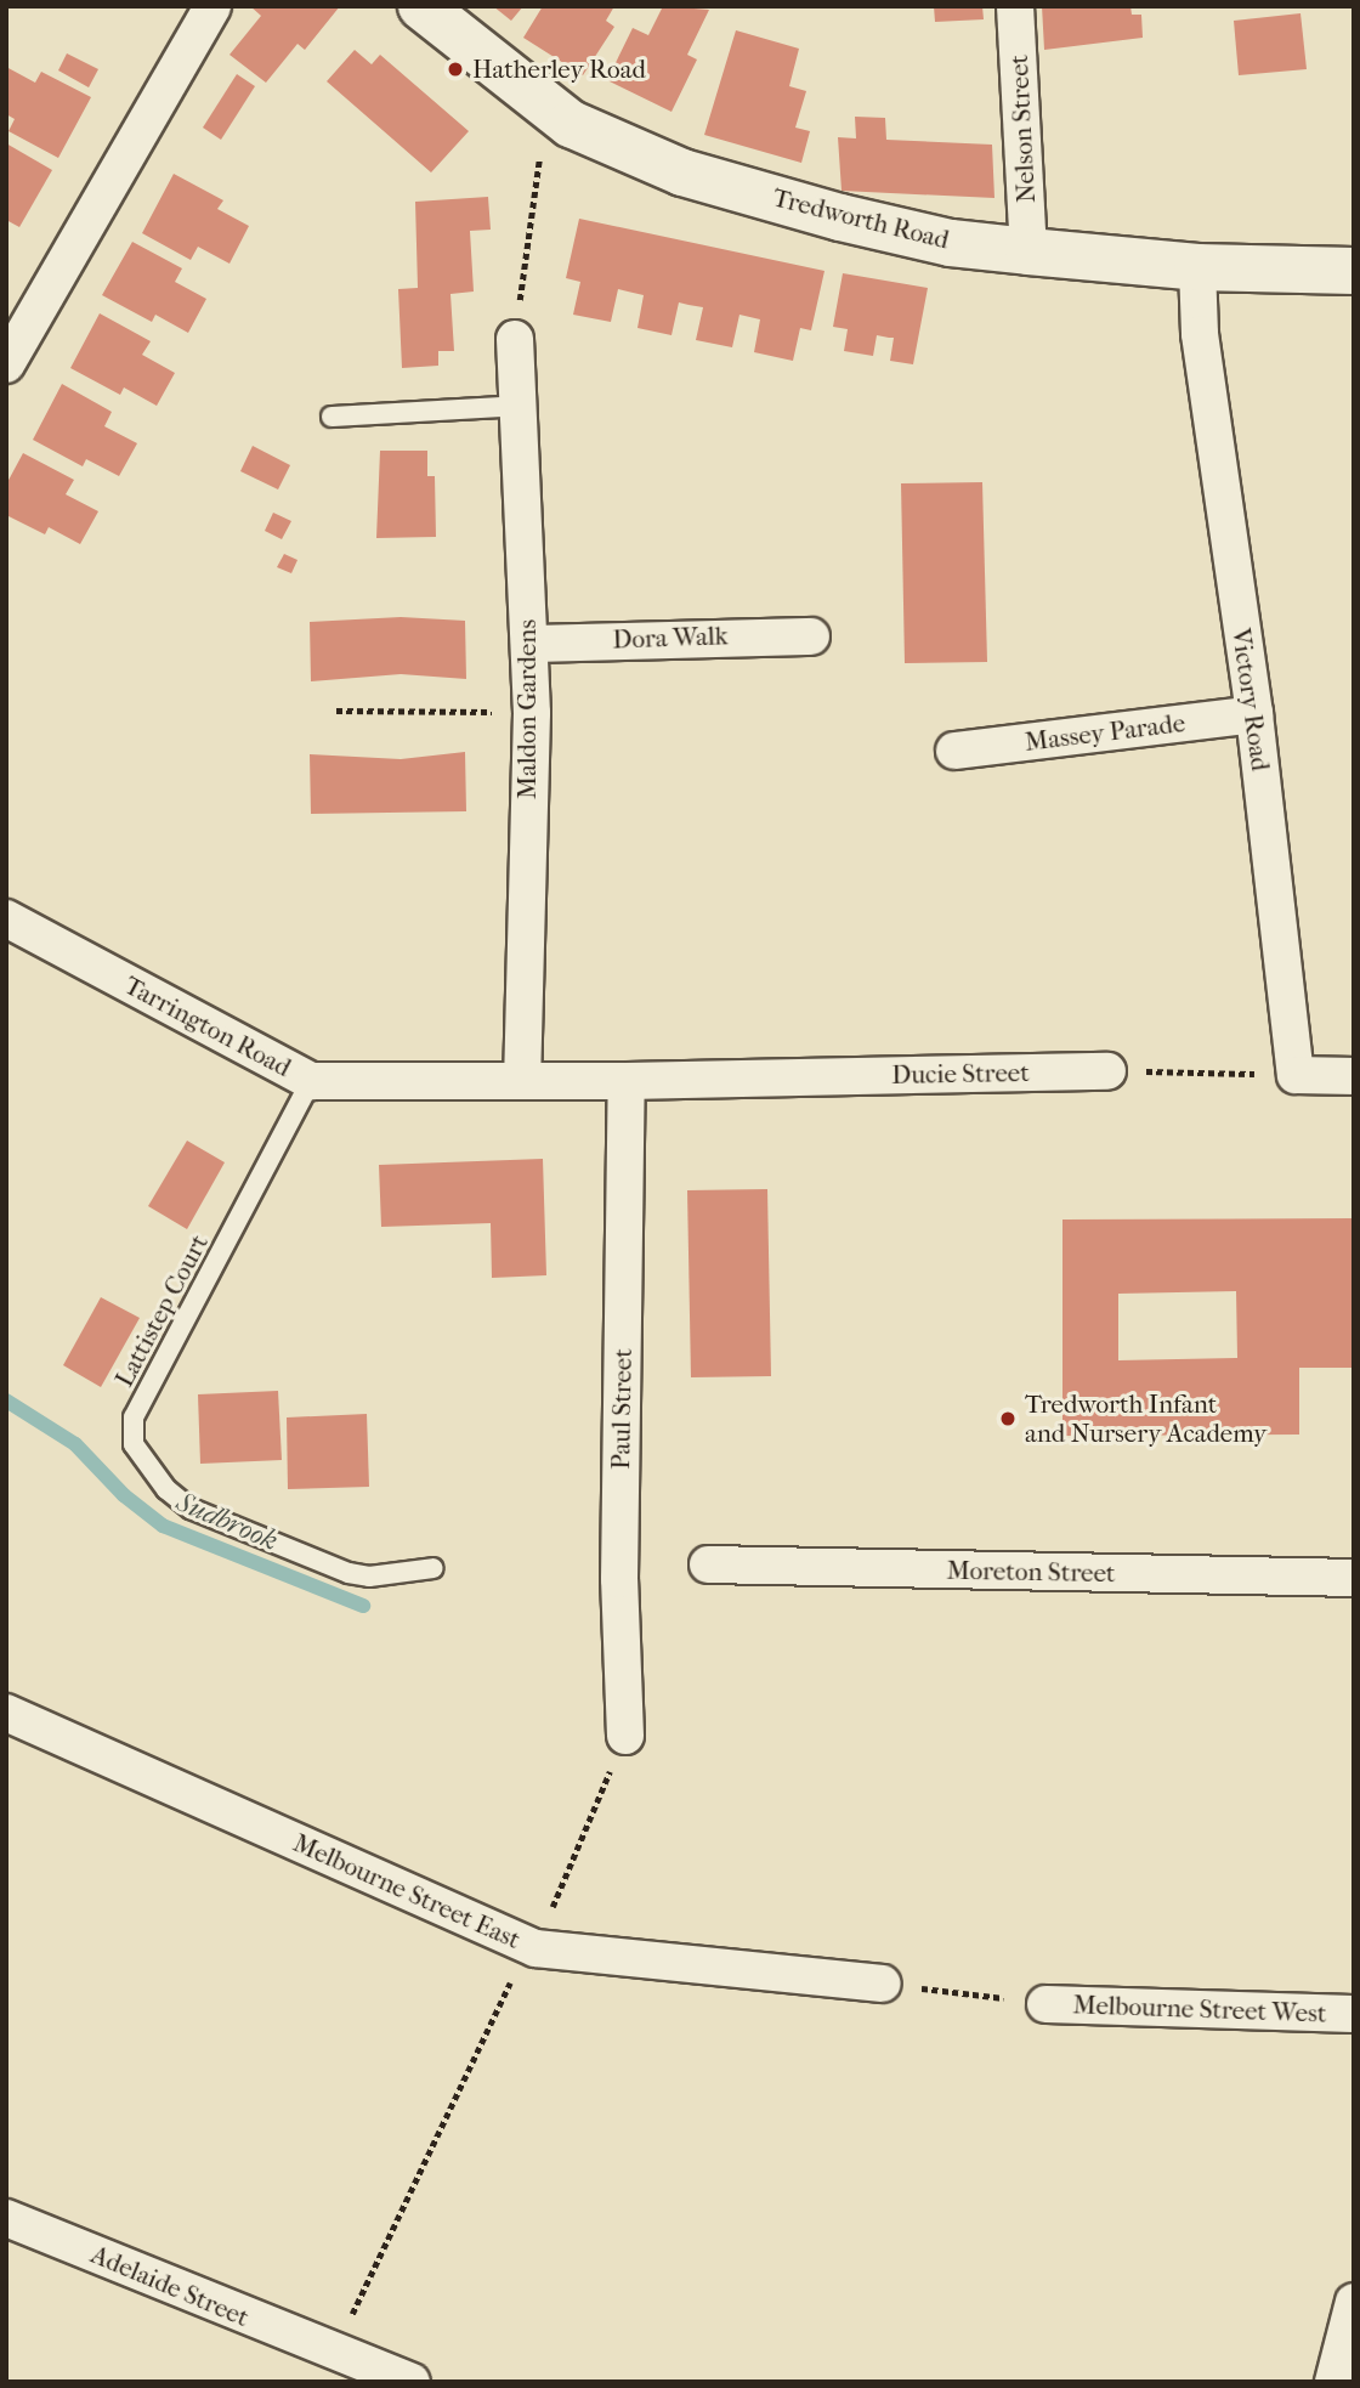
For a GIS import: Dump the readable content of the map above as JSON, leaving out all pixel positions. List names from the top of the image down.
{
  "streets": {
    "street": [
      "Nelson Street",
      "Tredworth Road",
      "Dora Walk",
      "Victory Road",
      "Maldon Gardens",
      "Massey Parade",
      "Tarrington Road",
      "Ducie Street",
      "Paul Street",
      "Moreton Street",
      "Melbourne Street East",
      "Melbourne Street West",
      "Adelaide Street"
    ],
    "lane": ["Lattistep Court"]
  },
  "crossings": [
    ["Nelson Street", "Tredworth Road"],
    ["Tredworth Road", "Victory Road"],
    ["Dora Walk", "Maldon Gardens"],
    ["Victory Road", "Massey Parade"],
    ["Maldon Gardens", "Tarrington Road"],
    ["Tarrington Road", "Ducie Street"],
    ["Tarrington Road", "Lattistep Court"],
    ["Tarrington Road", "Paul Street"],
    ["Ducie Street", "Paul Street"]
  ],
  "water": ["Sudbrook"],
  "places": ["Hatherley Road", "Tredworth Infant and Nursery Academy"]
}
